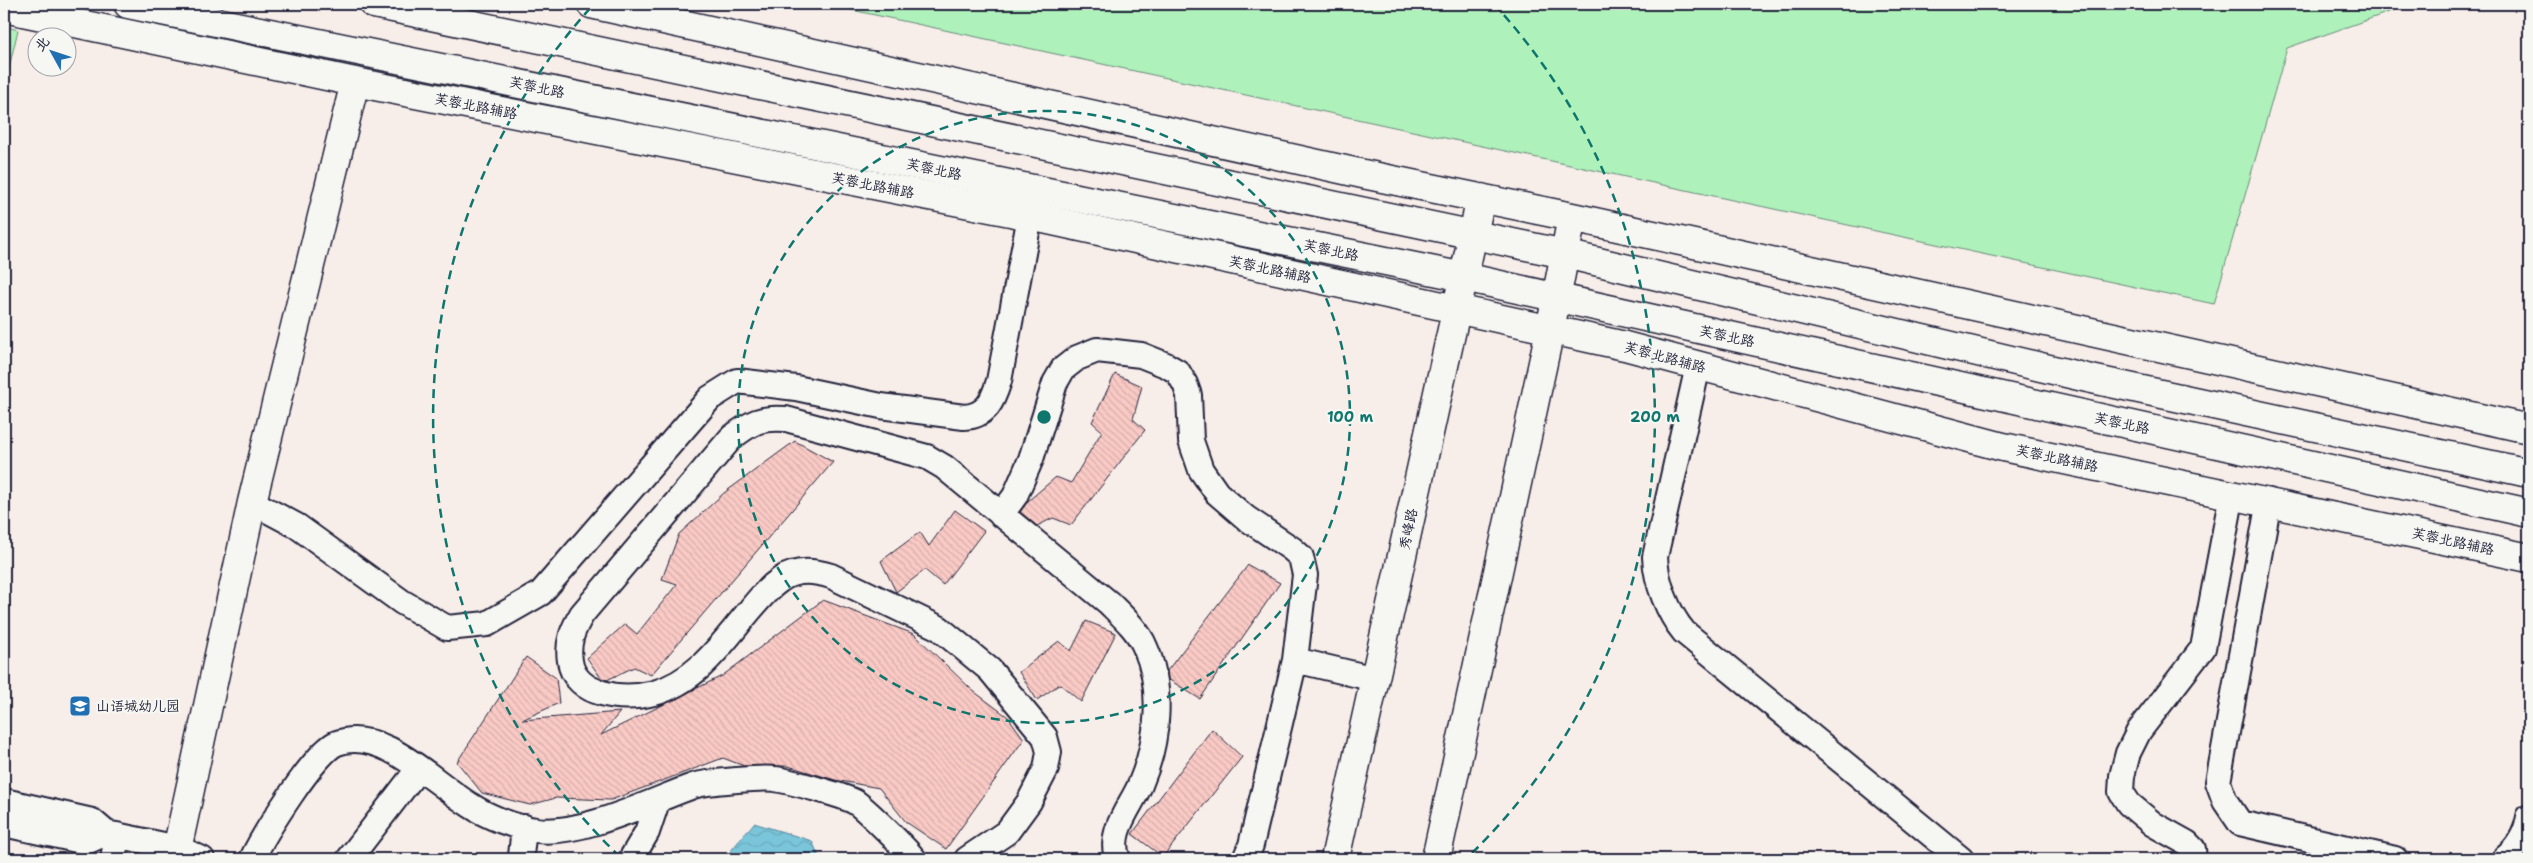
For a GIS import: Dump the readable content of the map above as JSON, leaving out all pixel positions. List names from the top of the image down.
{
  "streets": {
    "main road": ["芙蓉北路", "芙蓉北路辅路", "秀峰路"]
  },
  "crossings": [
    ["芙蓉北路", "秀峰路"],
    ["芙蓉北路辅路", "秀峰路"]
  ],
  "places": {
    "school or university": ["山语城幼儿园"]
  },
  "north": "top left",
  "rings": ["100 m", "200 m"]
}
